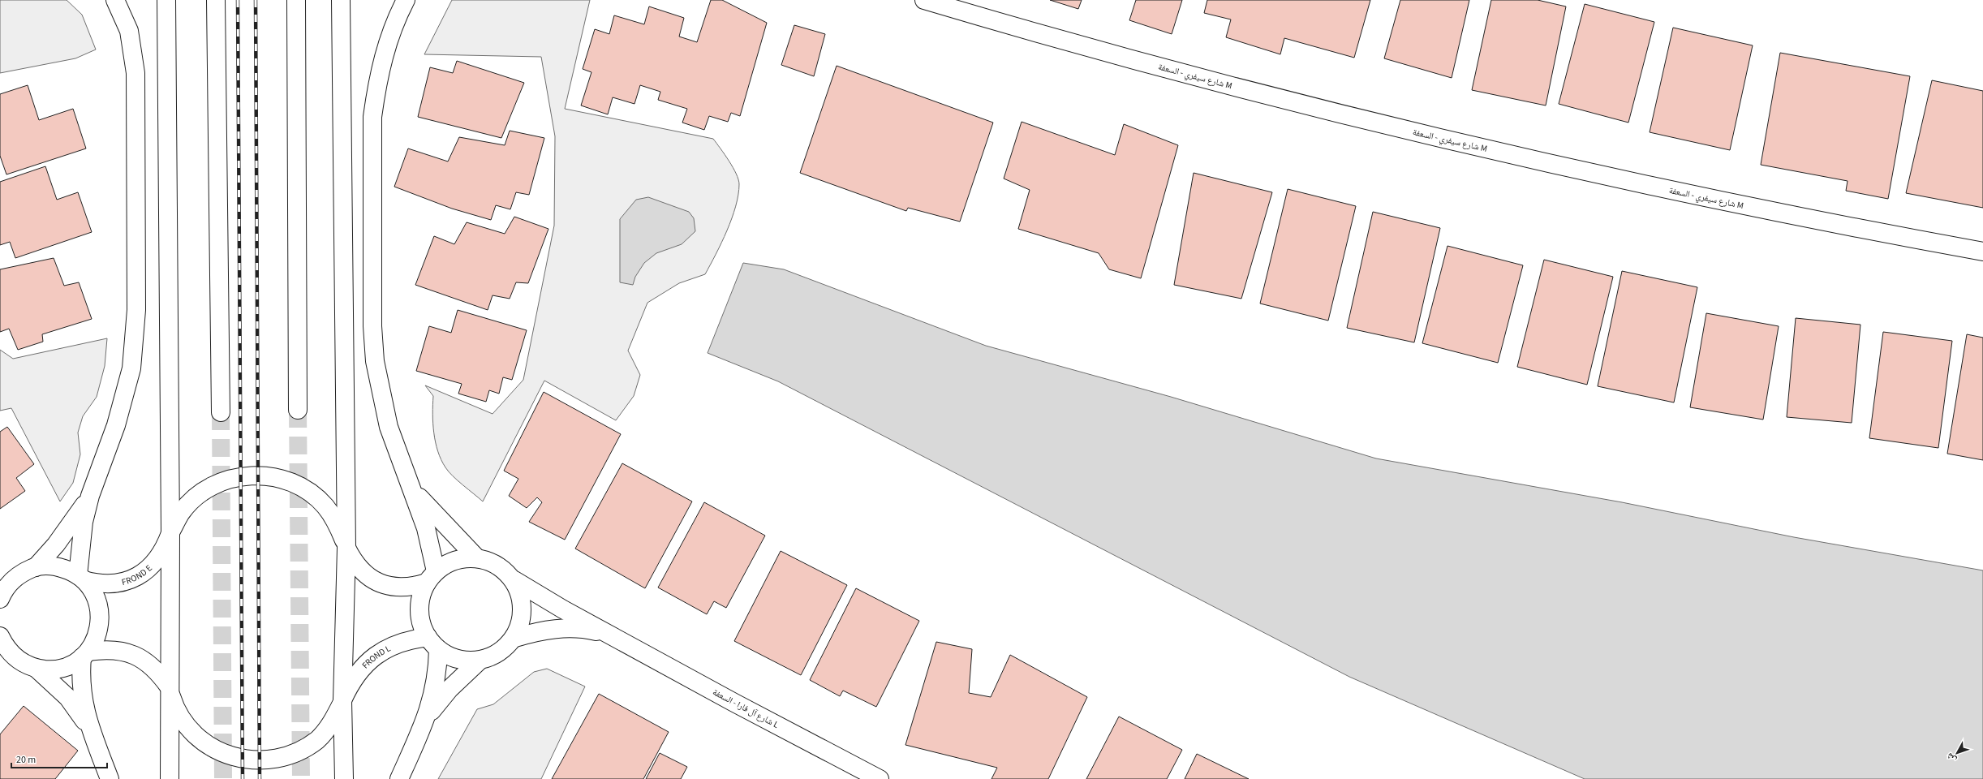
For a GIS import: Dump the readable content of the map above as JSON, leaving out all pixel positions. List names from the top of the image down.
{
  "streets": {
    "street": [
      "شارع سيفري - السعفة M",
      "FROND E",
      "FROND L",
      "شارع آل فارا - السعفة L"
    ]
  },
  "crossings": [
    ["FROND L", "شارع آل فارا - السعفة L"]
  ],
  "scale_bar": "20 m",
  "north": "bottom left"
}
